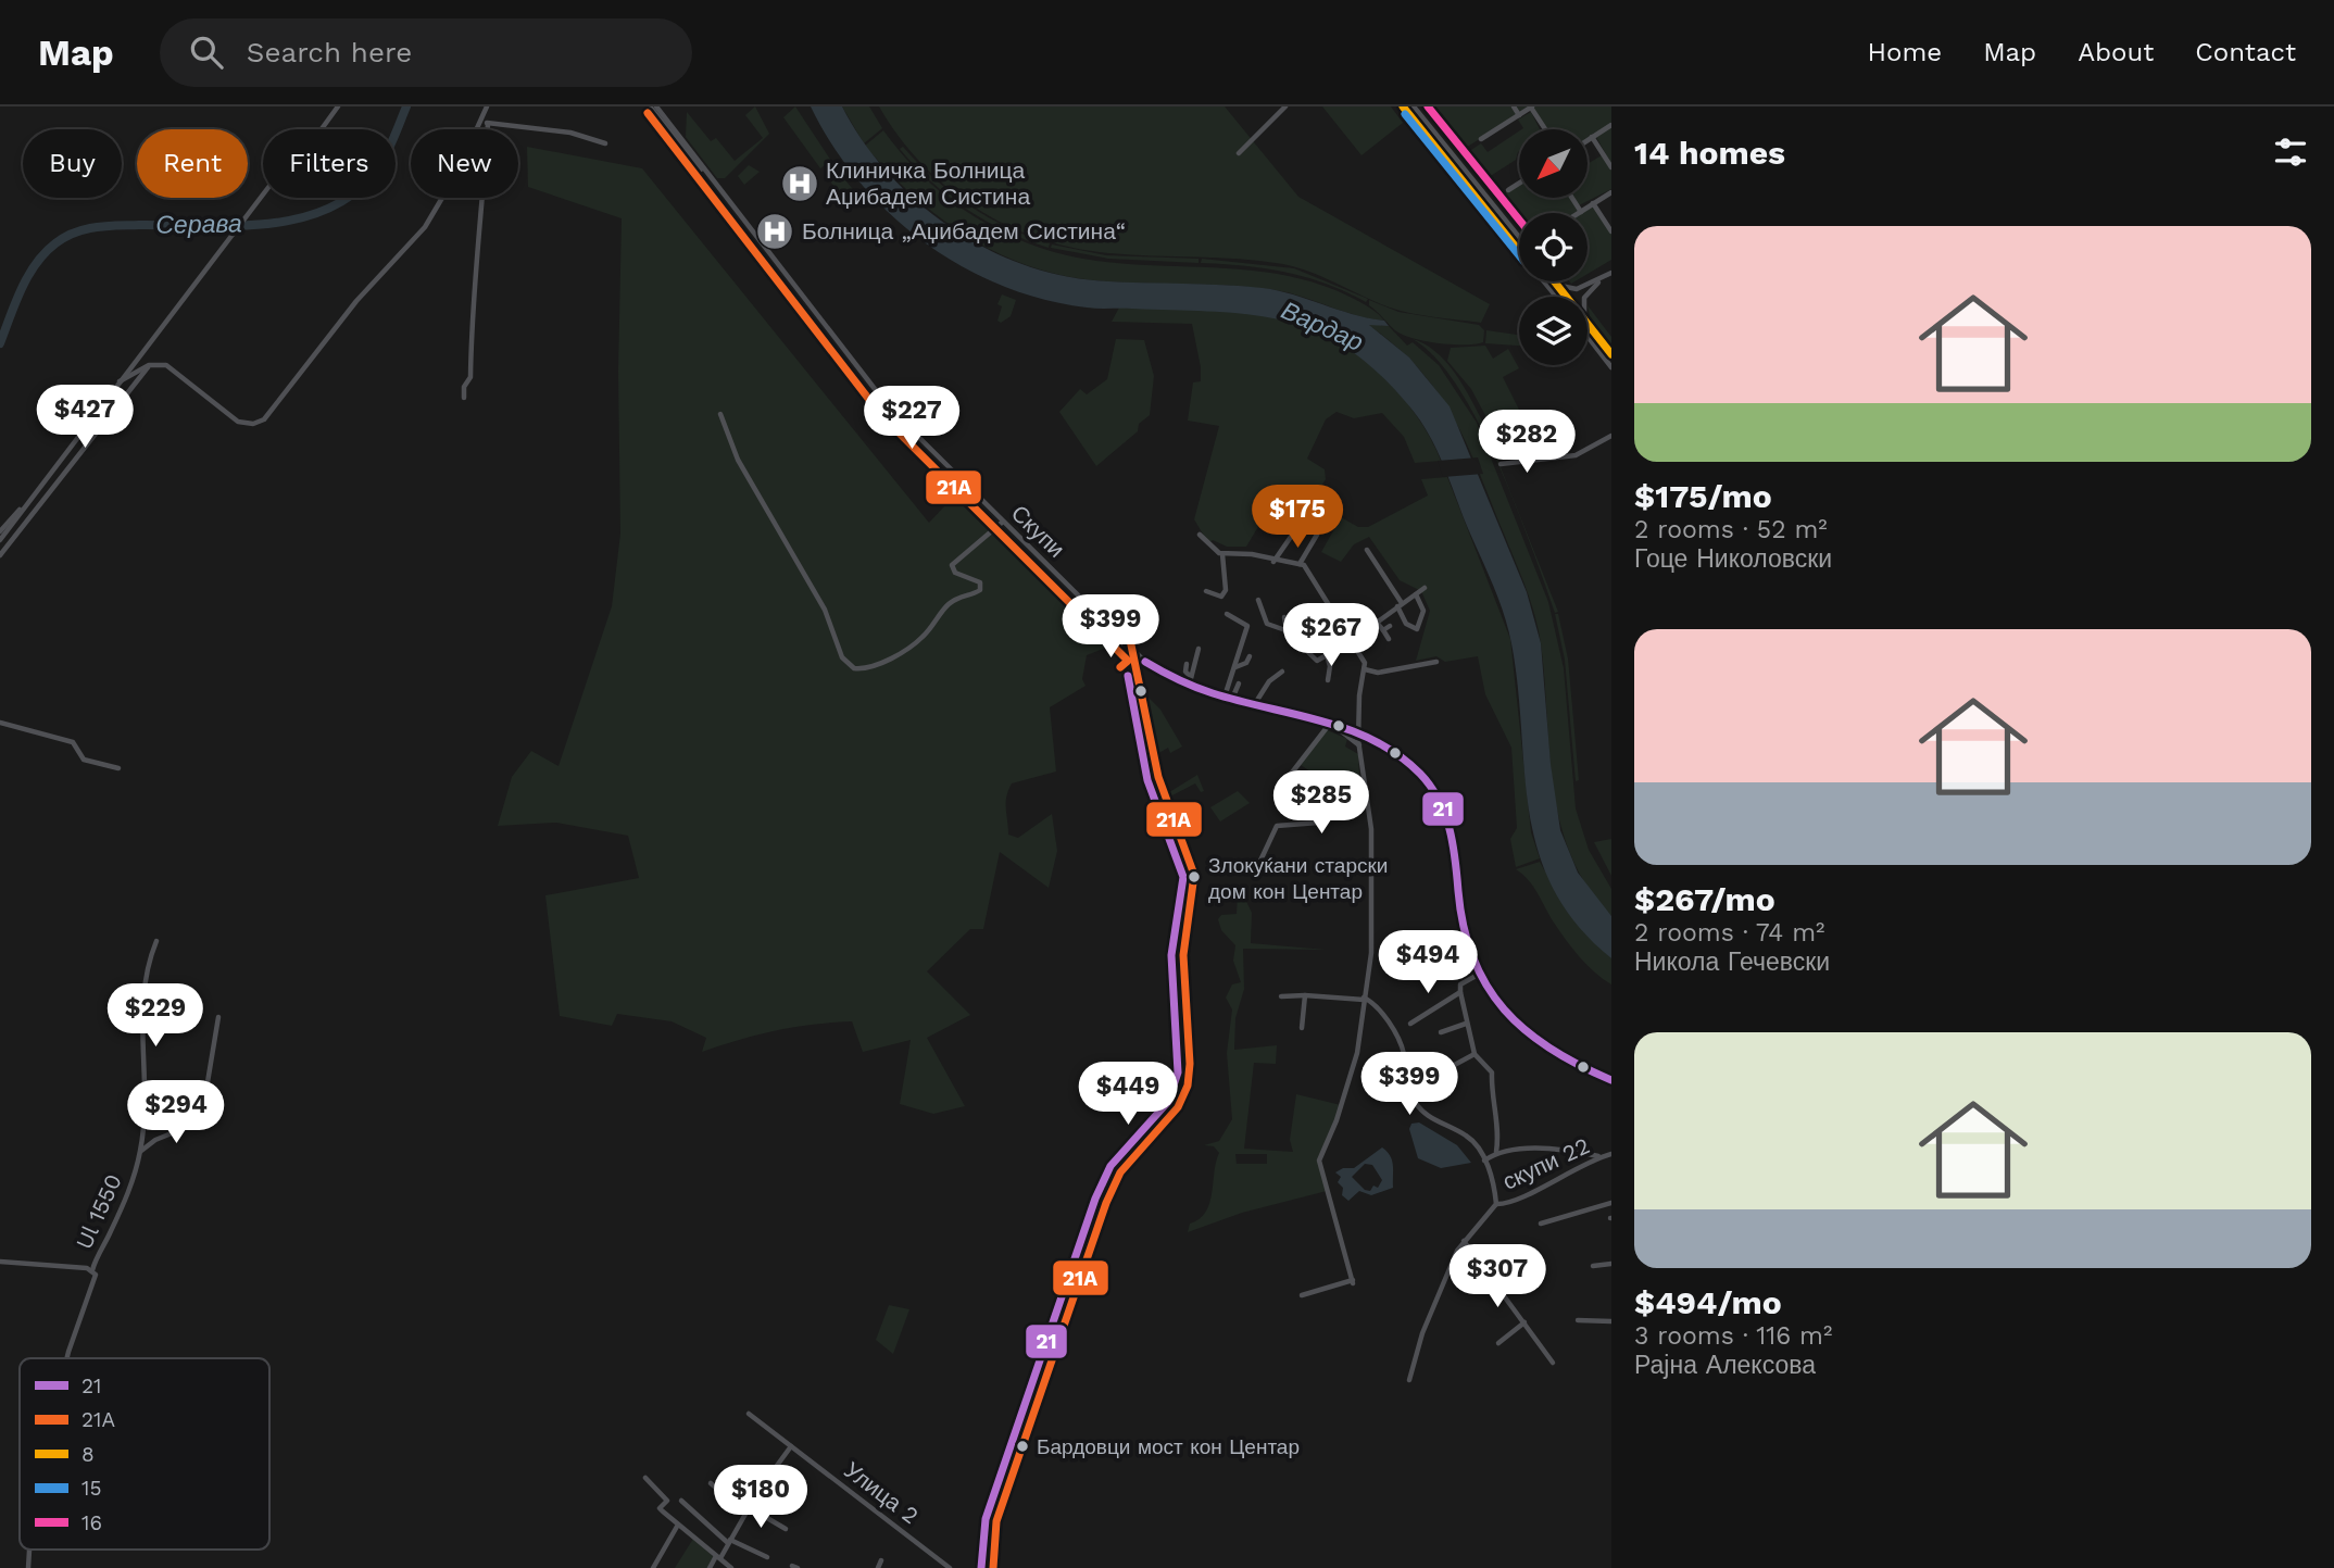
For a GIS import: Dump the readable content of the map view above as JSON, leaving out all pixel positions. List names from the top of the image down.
{
  "streets": {
    "street": [
      "Скупи",
      "скупи 22",
      "Ul 1550",
      "Улица 2"
    ]
  },
  "water": ["Серава", "Вардар"],
  "places": {
    "hospital": ["Клиничка Болница Аџибадем Систина", "Болница „Аџибадем Систина“"],
    "other": ["Злокуќани старски дом кон Центар", "Бардовци мост кон Центар"]
  },
  "lines": [
    "transit line 8",
    "transit line 16",
    "transit line 21A",
    "transit line 15",
    "transit line 21"
  ],
  "legend": [
    "21",
    "21A",
    "8",
    "15",
    "16"
  ],
  "north": "bottom left",
  "page": {
    "header": "Map",
    "search": "Search here",
    "nav": [
      "Home",
      "Map",
      "About",
      "Contact"
    ],
    "heading": "14 homes",
    "chip": [
      "Buy",
      "Rent",
      "Filters",
      "New"
    ],
    "list": [
      {
        "name": "$175/mo",
        "note": "2 rooms · 52 m² · Гоце Николовски"
      },
      {
        "name": "$267/mo",
        "note": "2 rooms · 74 m² · Никола Гечевски"
      },
      {
        "name": "$494/mo",
        "note": "3 rooms · 116 m² · Рајна Алексова"
      }
    ],
    "price": [
      "$427",
      "$227",
      "$282",
      "$175",
      "$399",
      "$267",
      "$285",
      "$494",
      "$229",
      "$399",
      "$449",
      "$294",
      "$307",
      "$180"
    ]
  }
}
